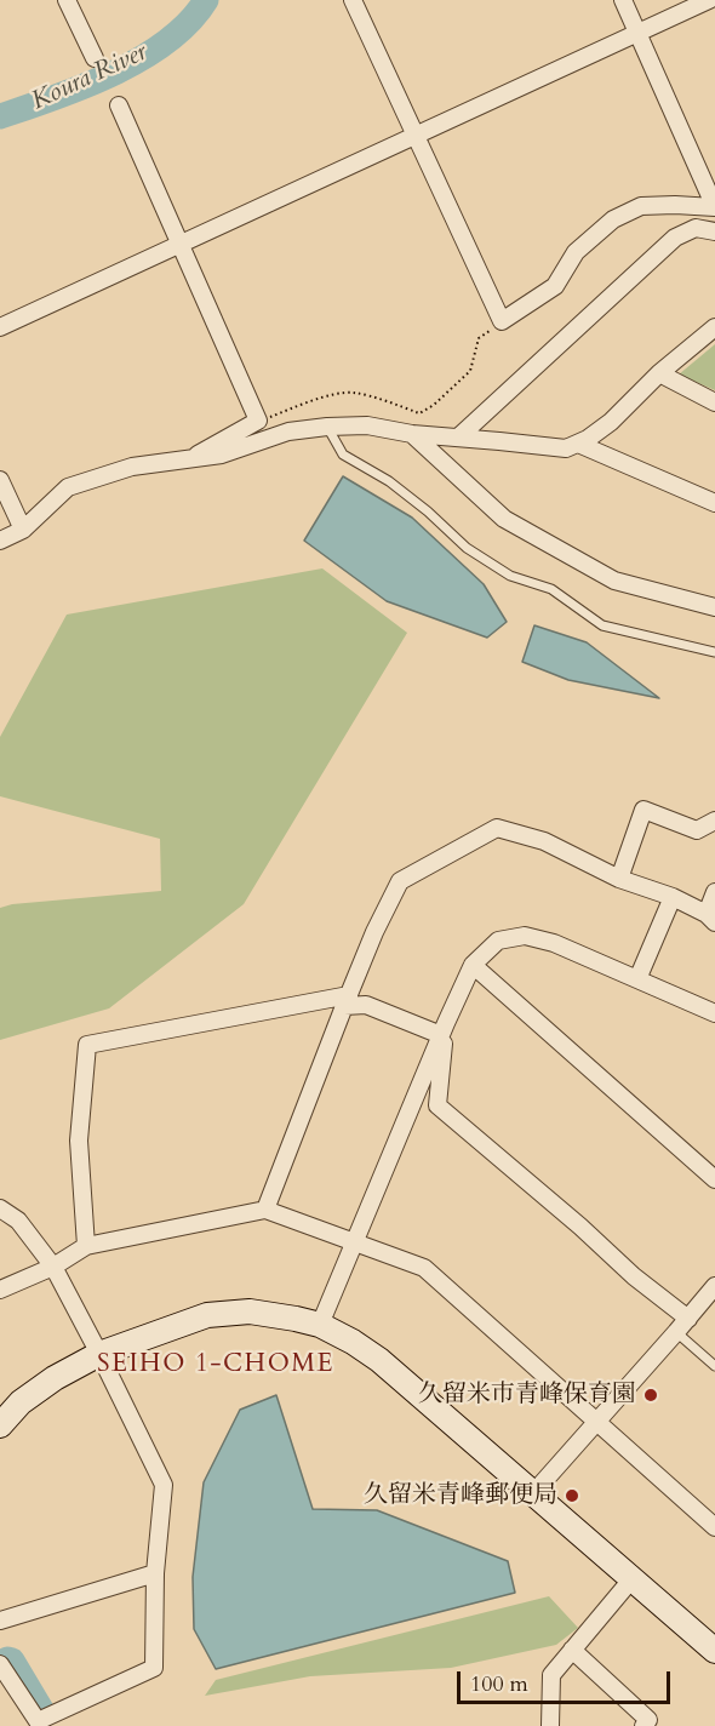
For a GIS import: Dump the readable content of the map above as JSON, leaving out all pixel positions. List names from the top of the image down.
{
  "districts": ["SEIHO 1-CHOME"],
  "water": ["Koura River"],
  "places": ["久留米市青峰保育園", "久留米青峰郵便局"],
  "scale_bar": "100 m"
}
